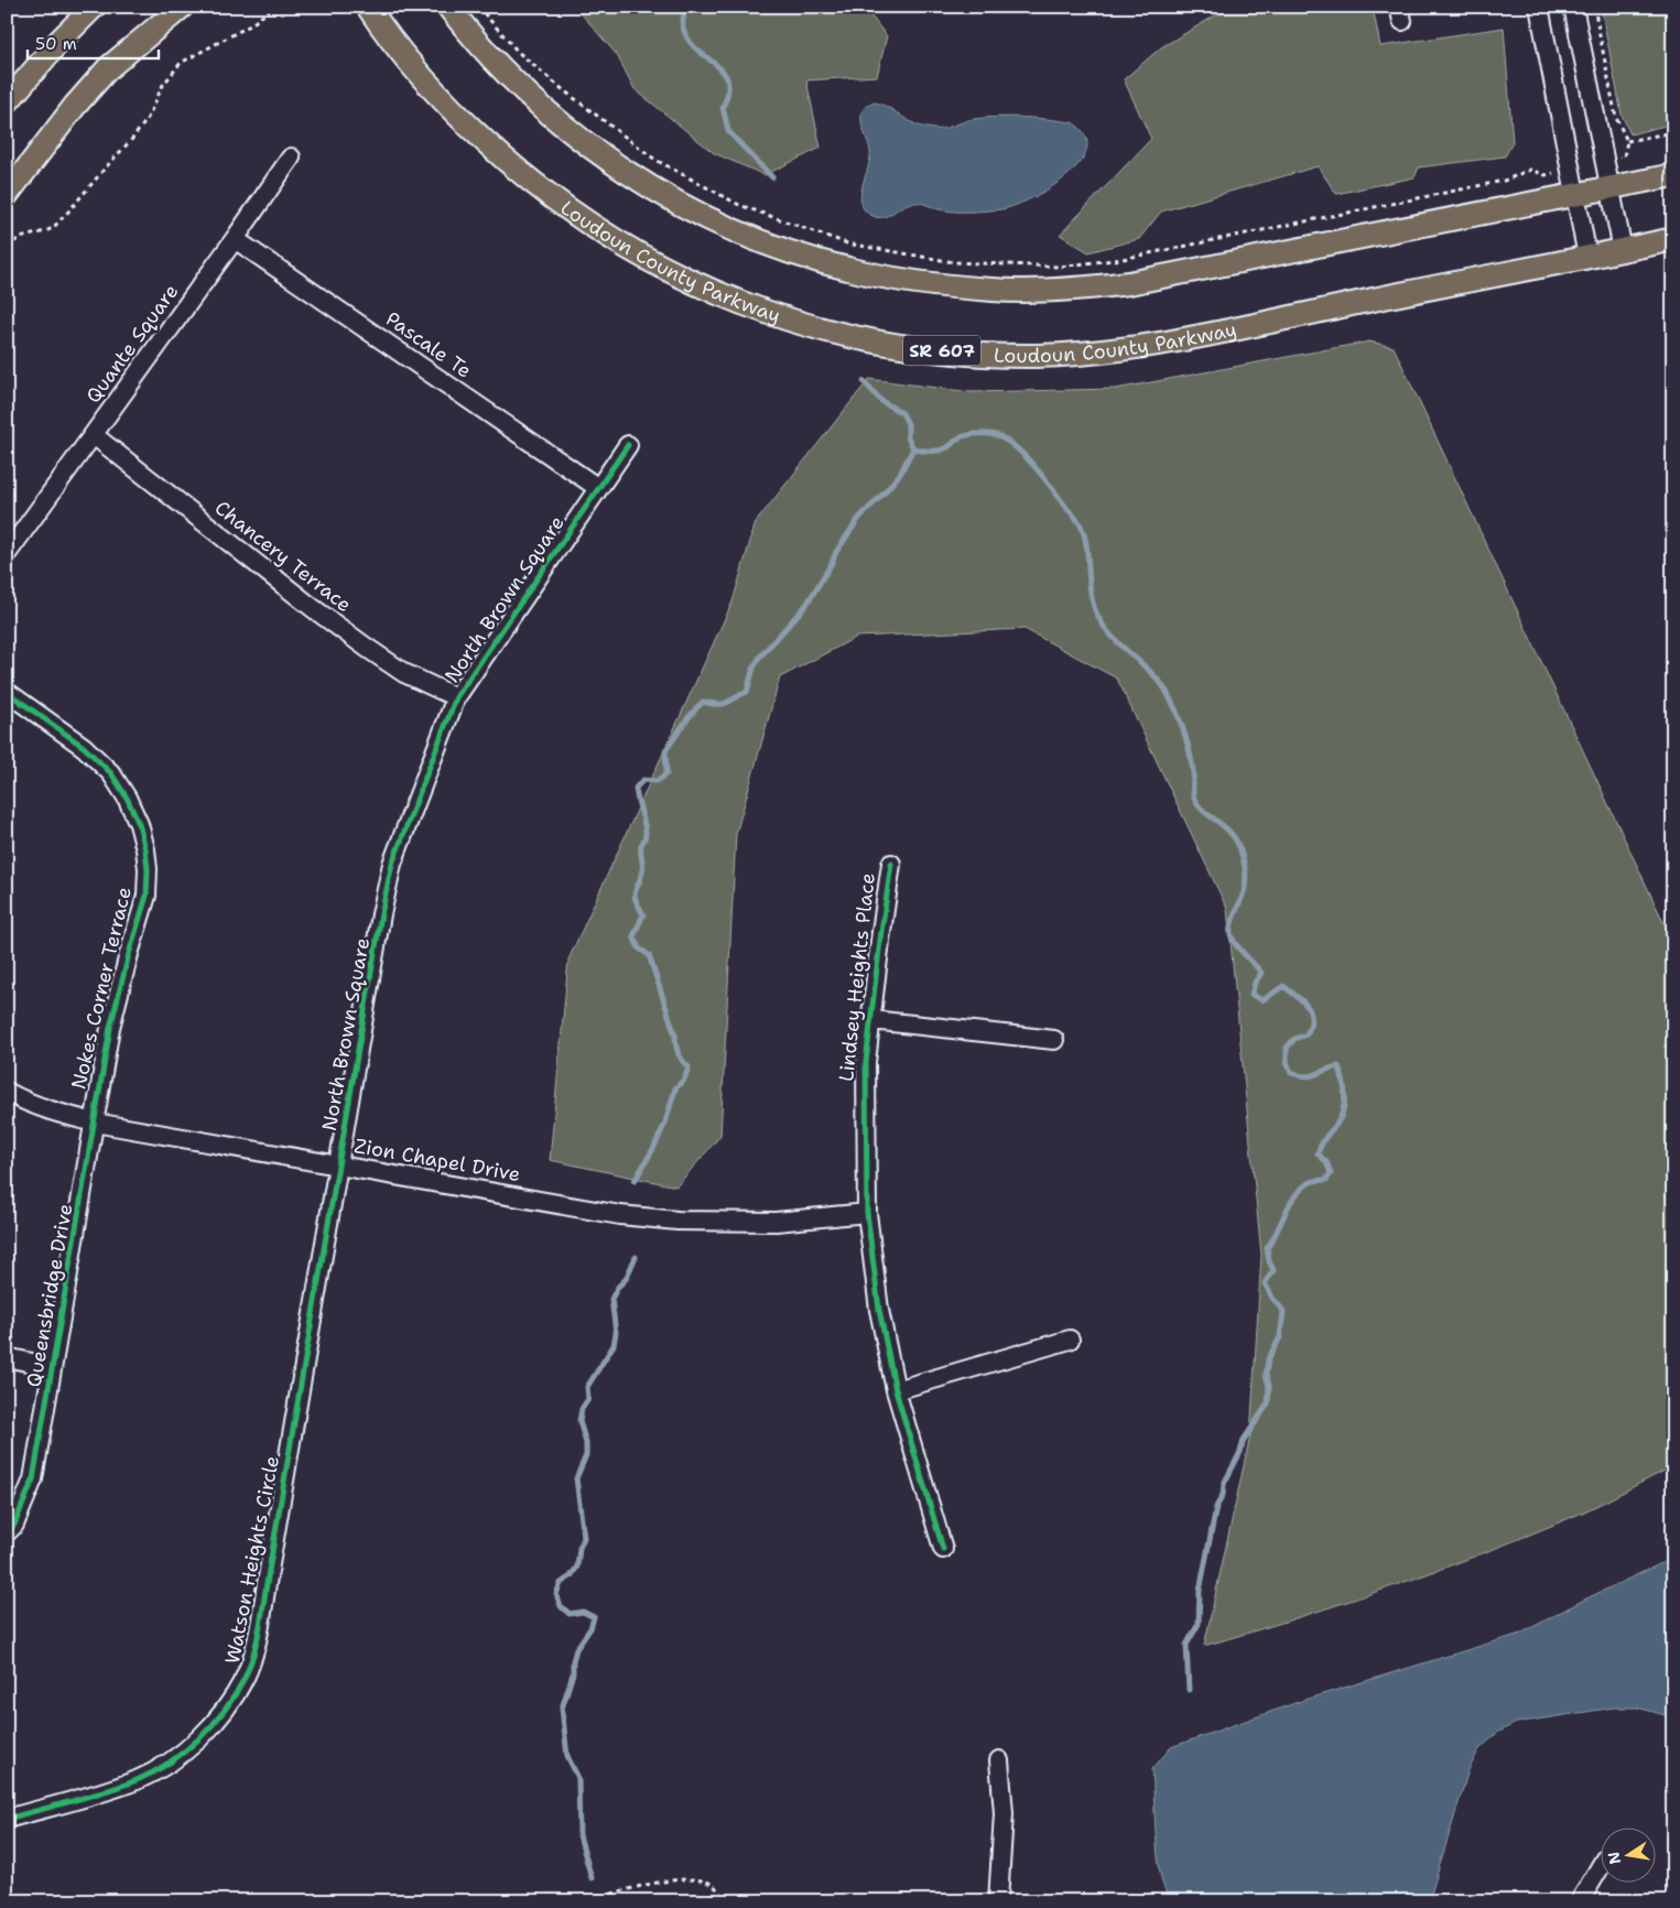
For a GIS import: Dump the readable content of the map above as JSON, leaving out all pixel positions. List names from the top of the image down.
{
  "streets": {
    "main road": ["Loudoun County Parkway", "SR 607"],
    "street": [
      "Quante Square",
      "Pascale Te",
      "Chancery Terrace",
      "North Brown Square",
      "Lindsey Heights Place",
      "Nokes Corner Terrace",
      "Zion Chapel Drive",
      "Queensbridge Drive",
      "Watson Heights Circle"
    ]
  },
  "crossings": [
    ["Quante Square", "Pascale Te"],
    ["Quante Square", "Chancery Terrace"],
    ["Pascale Te", "North Brown Square"],
    ["Chancery Terrace", "North Brown Square"],
    ["North Brown Square", "Zion Chapel Drive"],
    ["North Brown Square", "Watson Heights Circle"],
    ["Lindsey Heights Place", "Zion Chapel Drive"],
    ["Nokes Corner Terrace", "Zion Chapel Drive"],
    ["Nokes Corner Terrace", "Queensbridge Drive"],
    ["Zion Chapel Drive", "Queensbridge Drive"],
    ["Zion Chapel Drive", "Watson Heights Circle"]
  ],
  "scale_bar": "50 m",
  "north": "left"
}
